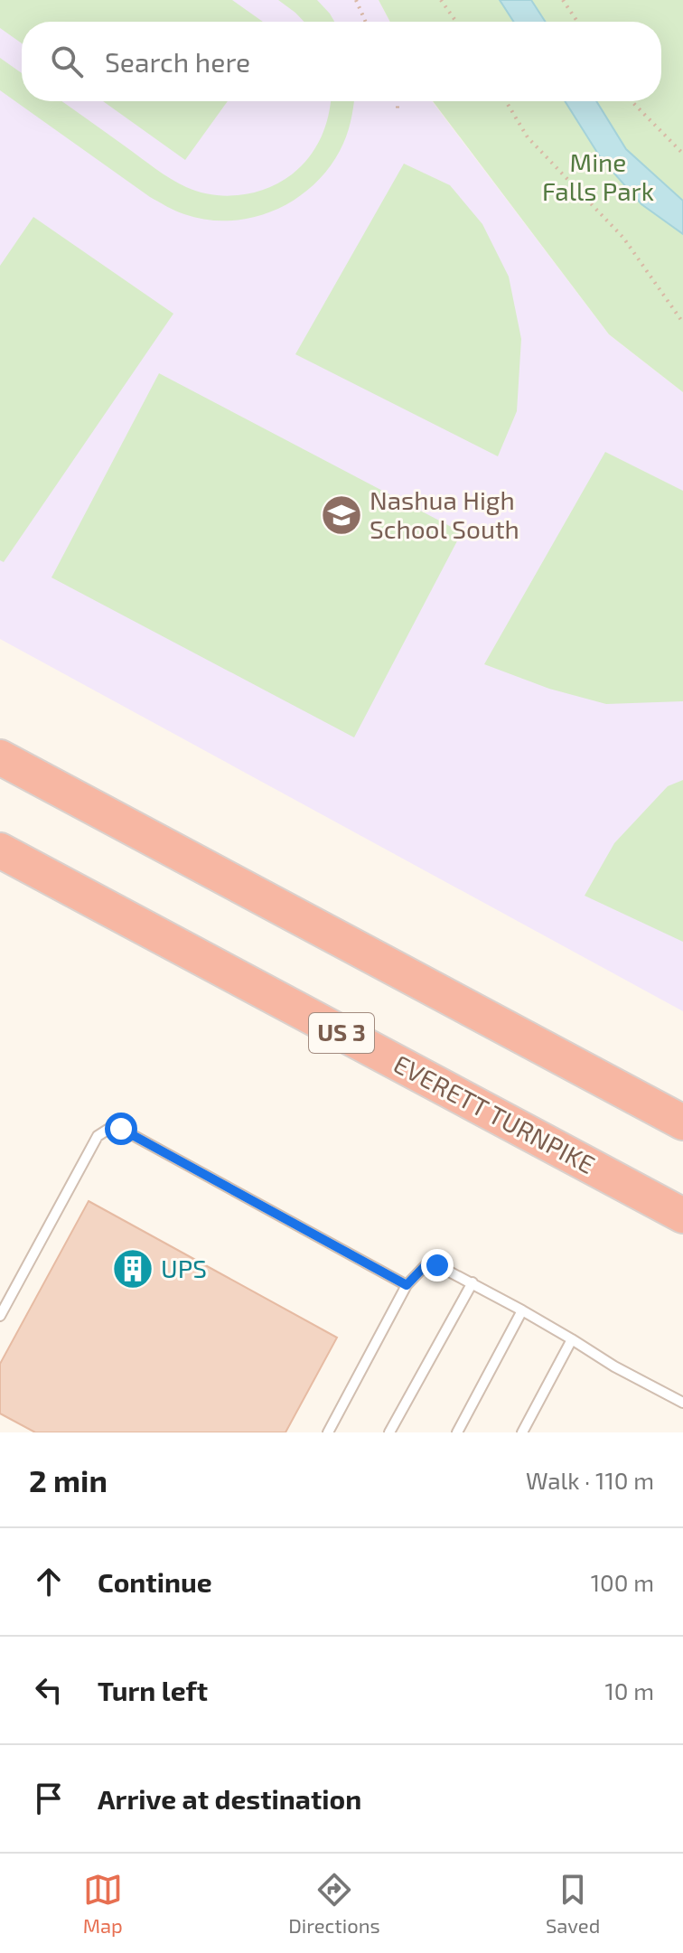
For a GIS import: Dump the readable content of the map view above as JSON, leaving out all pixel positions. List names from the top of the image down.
{
  "streets": {
    "highway": ["US 3", "EVERETT TURNPIKE"]
  },
  "parks": ["Mine Falls Park"],
  "places": {
    "school or university": ["Nashua High School South"],
    "building": ["UPS"]
  },
  "page": {
    "search": "Search here",
    "heading": ["2 min", "Walk · 110 m"],
    "list": [
      ["Continue", "100 m"],
      ["Turn left", "10 m"],
      "Arrive at destination"
    ],
    "nav": ["Map", "Directions", "Saved"]
  }
}
